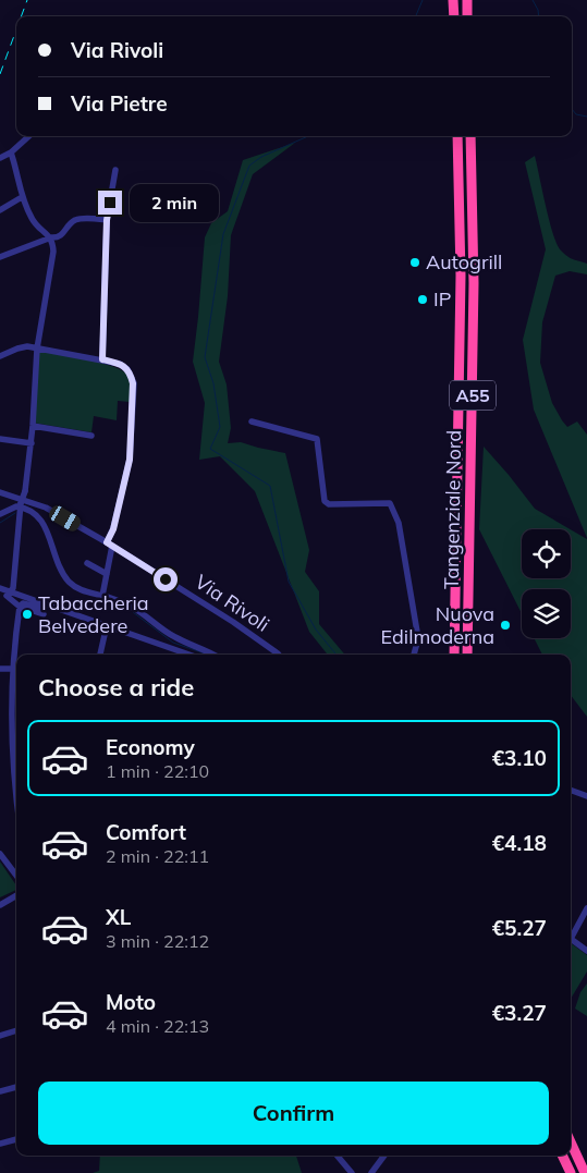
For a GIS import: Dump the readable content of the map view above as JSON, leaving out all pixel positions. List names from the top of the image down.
{
  "streets": {
    "highway": ["A55", "Tangenziale Nord"],
    "street": ["Via Rivoli"]
  },
  "places": [
    "Autogrill",
    "IP",
    "Tabaccheria Belvedere",
    "Nuova Edilmoderna"
  ],
  "page": {
    "banner": ["Via Rivoli", "Via Pietre"],
    "bubble": "2 min",
    "heading": "Choose a ride",
    "list": [
      {
        "name": "Economy",
        "note": "1 min · 22:10",
        "value": "€3.10"
      },
      {
        "name": "Comfort",
        "note": "2 min · 22:11",
        "value": "€4.18"
      },
      {
        "name": "XL",
        "note": "3 min · 22:12",
        "value": "€5.27"
      },
      {
        "name": "Moto",
        "note": "4 min · 22:13",
        "value": "€3.27"
      }
    ],
    "buttons": "Confirm"
  }
}
